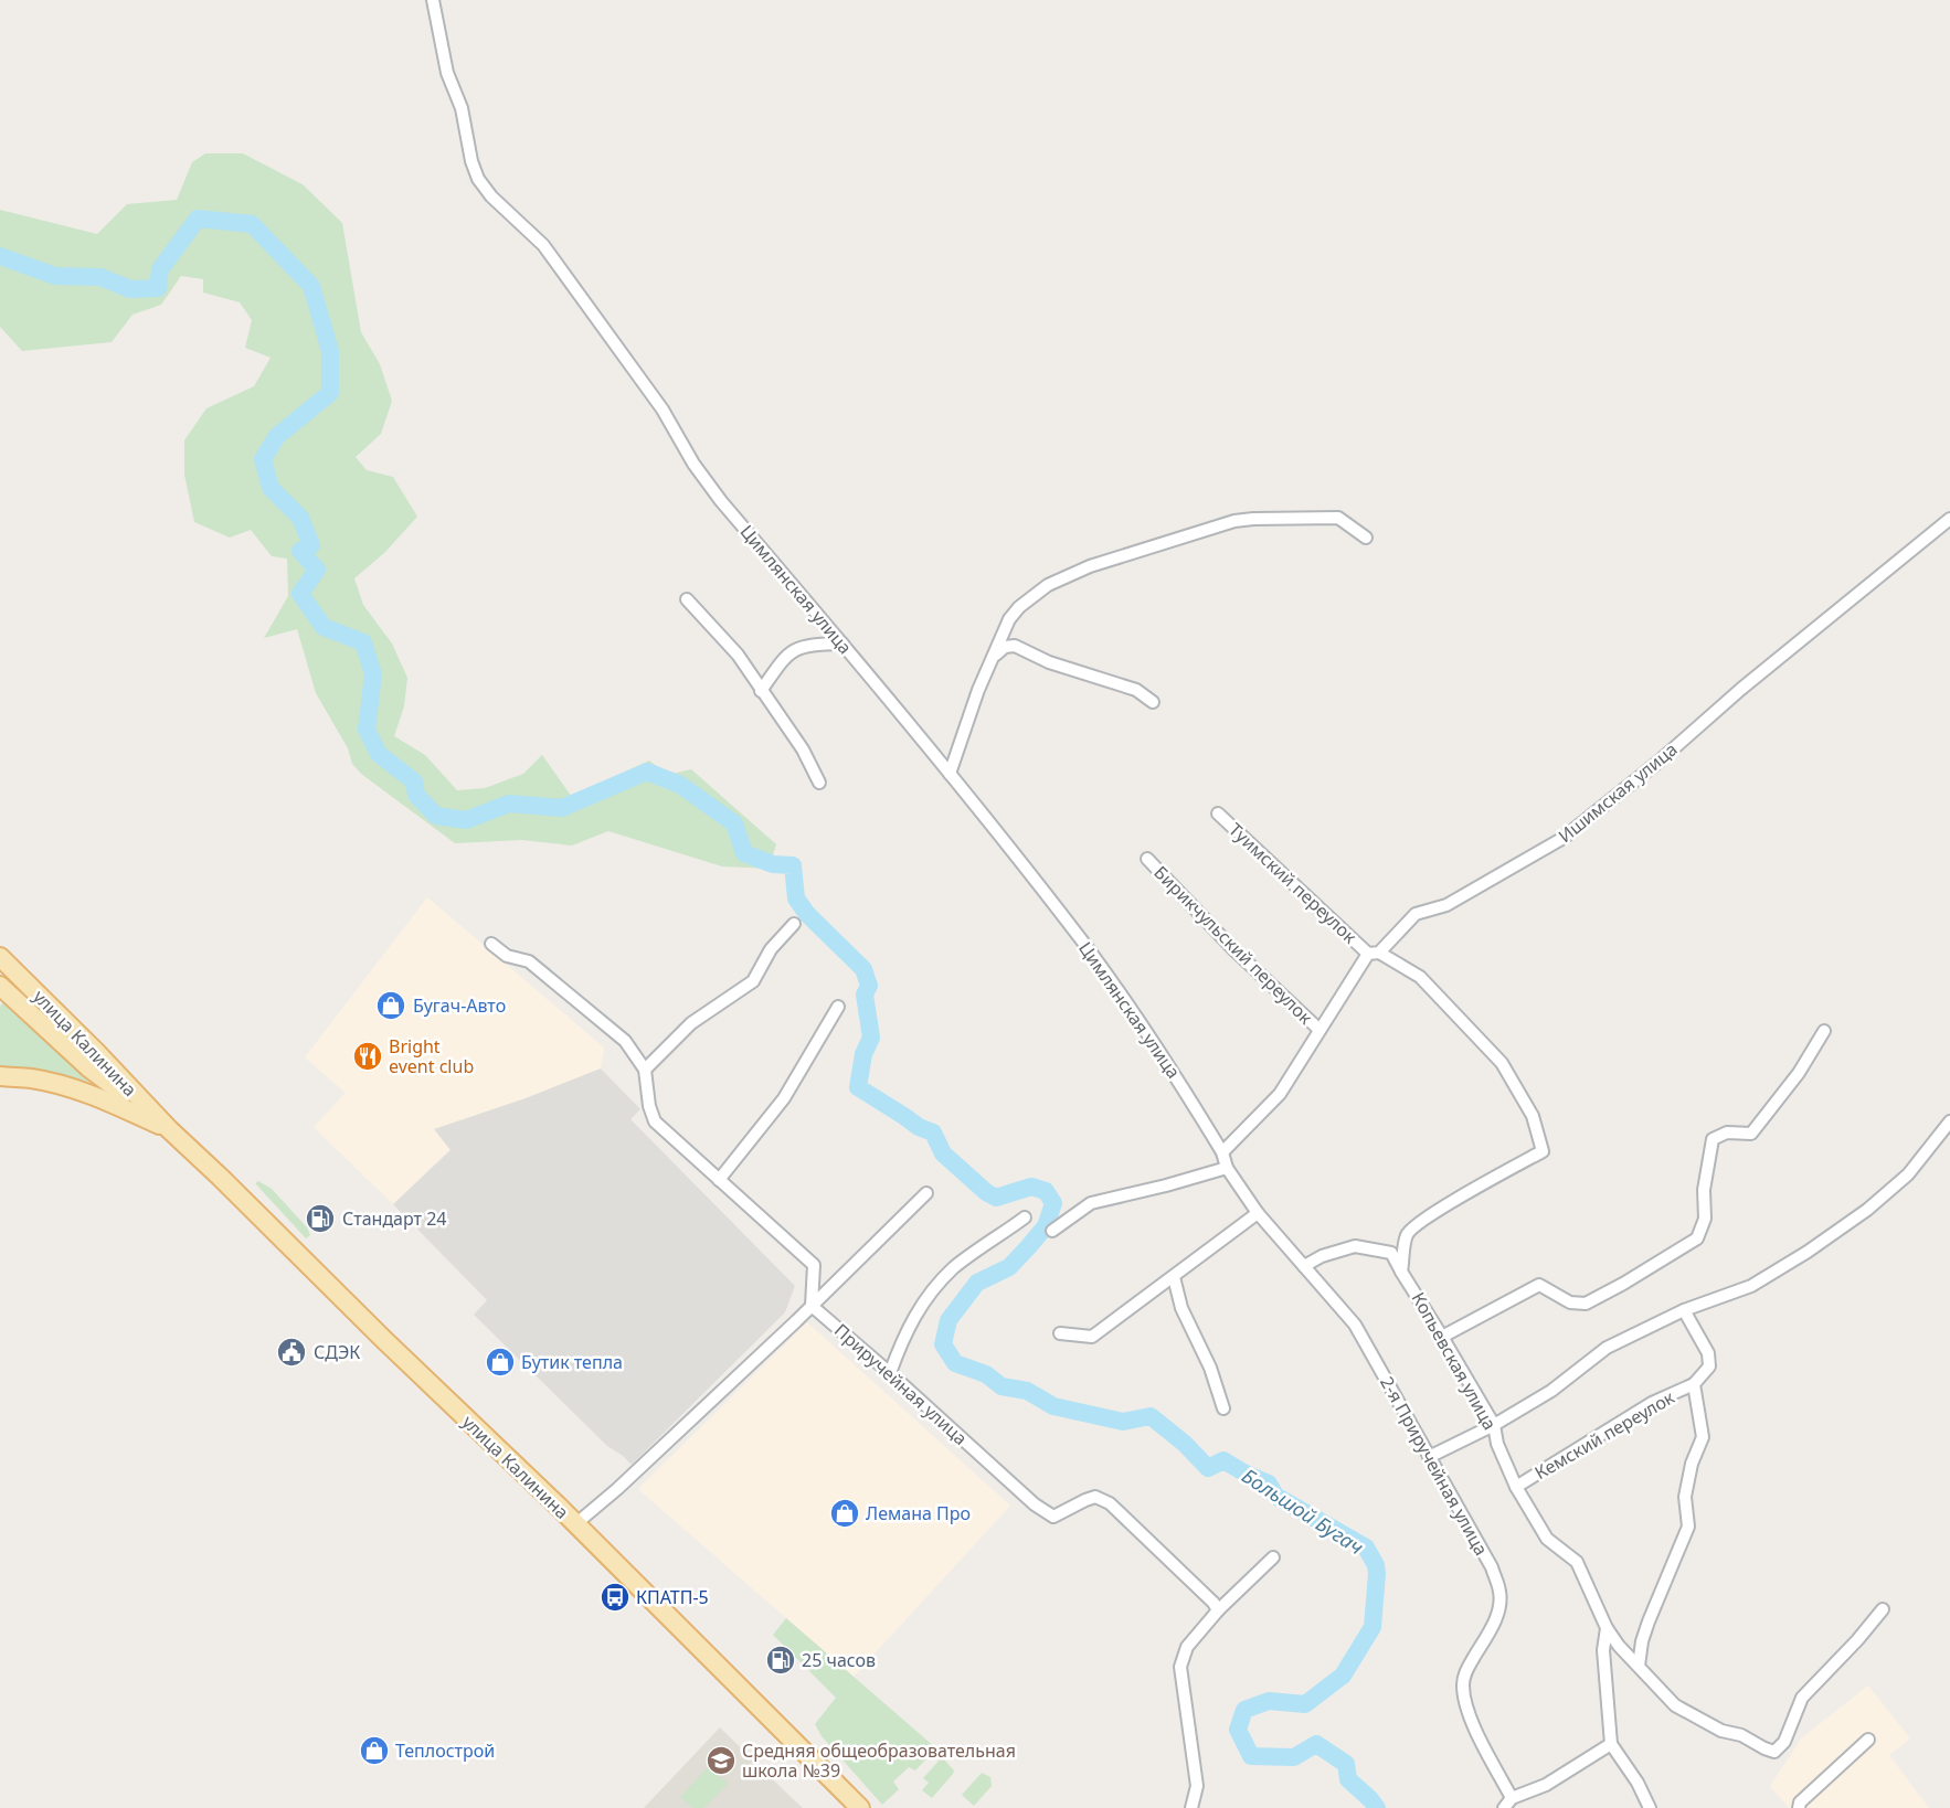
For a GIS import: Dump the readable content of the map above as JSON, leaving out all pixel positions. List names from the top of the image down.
{
  "streets": {
    "main road": ["улица Калинина"],
    "street": [
      "Цимлянская улица",
      "Ишимская улица",
      "Туимский переулок",
      "Бирикчульский переулок",
      "Копьевская улица",
      "Приручейная улица",
      "Кемский переулок",
      "2-я Приручейная улица"
    ]
  },
  "crossings": [
    ["Цимлянская улица", "Ишимская улица"],
    ["Цимлянская улица", "2-я Приручейная улица"],
    ["Ишимская улица", "Туимский переулок"],
    ["Ишимская улица", "Бирикчульский переулок"],
    ["Ишимская улица", "2-я Приручейная улица"],
    ["Туимский переулок", "Копьевская улица"],
    ["Копьевская улица", "Кемский переулок"],
    ["Копьевская улица", "2-я Приручейная улица"]
  ],
  "water": ["Большой Бугач"],
  "places": {
    "shop": [
      "Бугач-Авто",
      "Бутик тепла",
      "Лемана Про",
      "Теплострой"
    ],
    "restaurant": ["Bright event club"],
    "fuel station": ["Стандарт 24", "25 часов"],
    "public building": ["СДЭК"],
    "bus stop": ["КПАТП-5"],
    "school or university": ["Средняя общеобразовательная школа №39"]
  }
}
